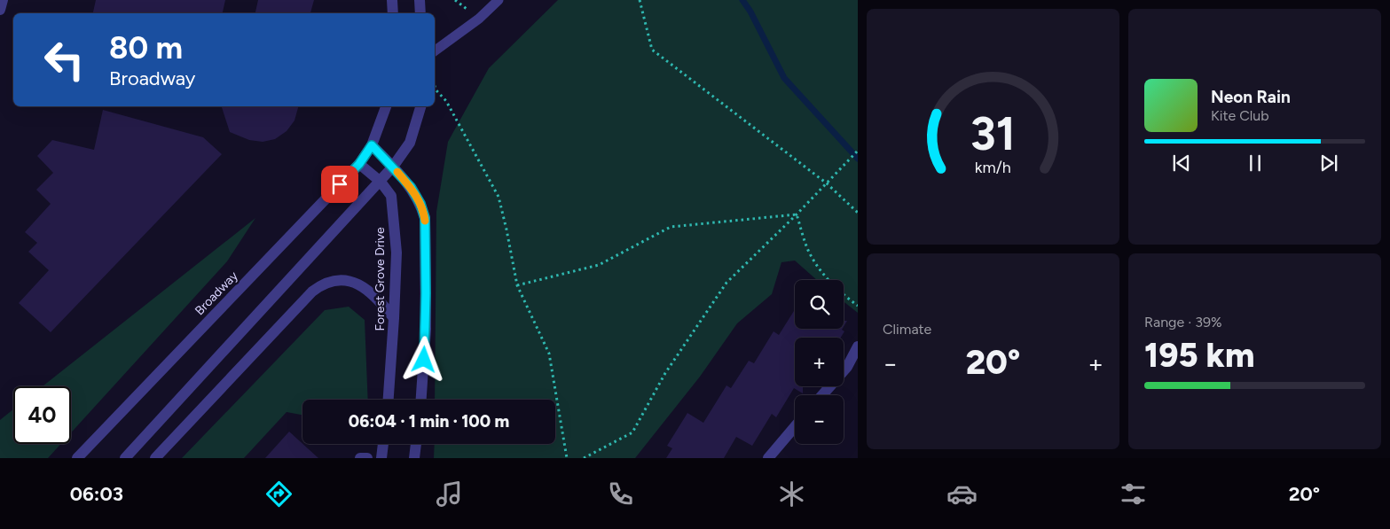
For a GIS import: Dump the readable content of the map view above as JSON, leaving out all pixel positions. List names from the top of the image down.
{
  "streets": {
    "street": ["Forest Grove Drive", "Broadway"]
  },
  "crossings": [
    ["Forest Grove Drive", "Broadway"]
  ],
  "page": {
    "turn": ["80 m", "Broadway"],
    "song": ["Neon Rain", "Kite Club"],
    "tile": [
      "Climate",
      ["Range · 39%", "195 km"]
    ],
    "map_buttons": ["+", "−"],
    "heat": ["−", "20°", "+"],
    "limit": "40",
    "trip": "06:04 · 1 min · 100 m",
    "tabs": ["06:03", "20°"],
    "gauge": ["31", "km/h"]
  }
}
